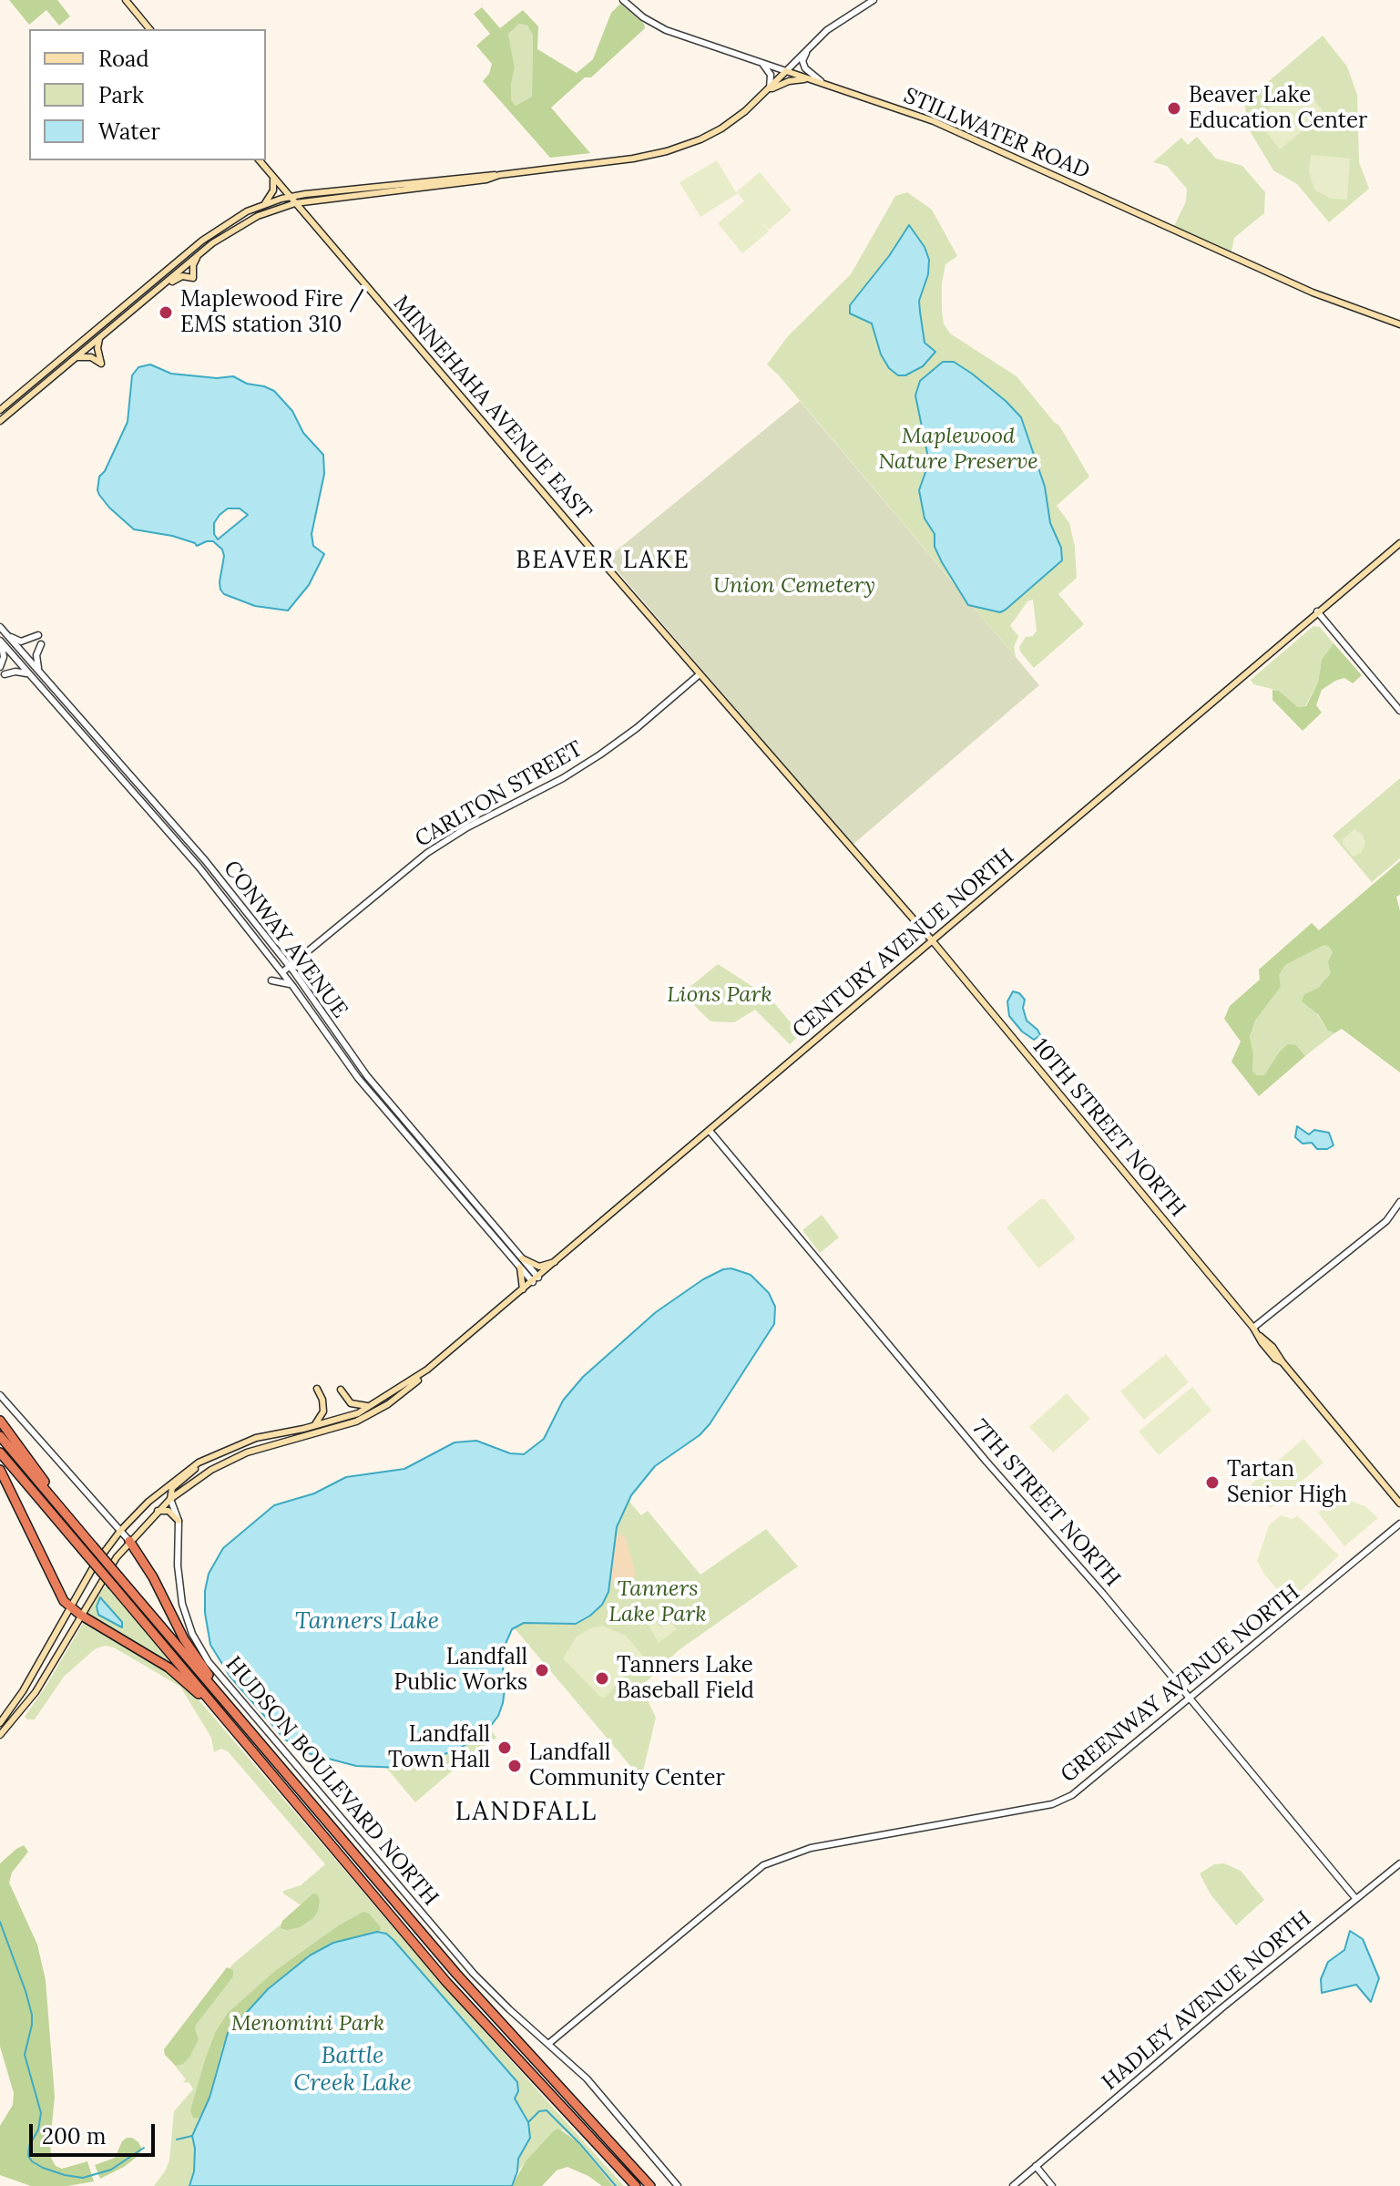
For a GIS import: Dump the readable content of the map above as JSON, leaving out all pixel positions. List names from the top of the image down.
{
  "streets": {
    "main road": [
      "STILLWATER ROAD",
      "MINNEHAHA AVENUE EAST",
      "CENTURY AVENUE NORTH",
      "10TH STREET NORTH"
    ],
    "street": [
      "CARLTON STREET",
      "CONWAY AVENUE",
      "7TH STREET NORTH",
      "GREENWAY AVENUE NORTH",
      "HUDSON BOULEVARD NORTH",
      "HADLEY AVENUE NORTH"
    ]
  },
  "crossings": [
    ["MINNEHAHA AVENUE EAST", "CARLTON STREET"],
    ["MINNEHAHA AVENUE EAST", "CENTURY AVENUE NORTH"],
    ["MINNEHAHA AVENUE EAST", "10TH STREET NORTH"],
    ["CARLTON STREET", "CONWAY AVENUE"],
    ["CONWAY AVENUE", "CENTURY AVENUE NORTH"],
    ["CENTURY AVENUE NORTH", "10TH STREET NORTH"],
    ["CENTURY AVENUE NORTH", "7TH STREET NORTH"],
    ["CENTURY AVENUE NORTH", "HUDSON BOULEVARD NORTH"],
    ["7TH STREET NORTH", "GREENWAY AVENUE NORTH"],
    ["7TH STREET NORTH", "HADLEY AVENUE NORTH"],
    ["GREENWAY AVENUE NORTH", "HUDSON BOULEVARD NORTH"]
  ],
  "districts": ["BEAVER LAKE", "LANDFALL"],
  "water": ["Tanners Lake", "Battle Creek Lake"],
  "parks": [
    "Maplewood Nature Preserve",
    "Union Cemetery",
    "Lions Park",
    "Tanners Lake Park",
    "Menomini Park"
  ],
  "places": [
    "Beaver Lake Education Center",
    "Maplewood Fire / EMS station 310",
    "Tartan Senior High",
    "Landfall Public Works",
    "Tanners Lake Baseball Field",
    "Landfall Town Hall",
    "Landfall Community Center"
  ],
  "legend": ["Road", "Park", "Water"],
  "scale_bar": "200 m"
}
